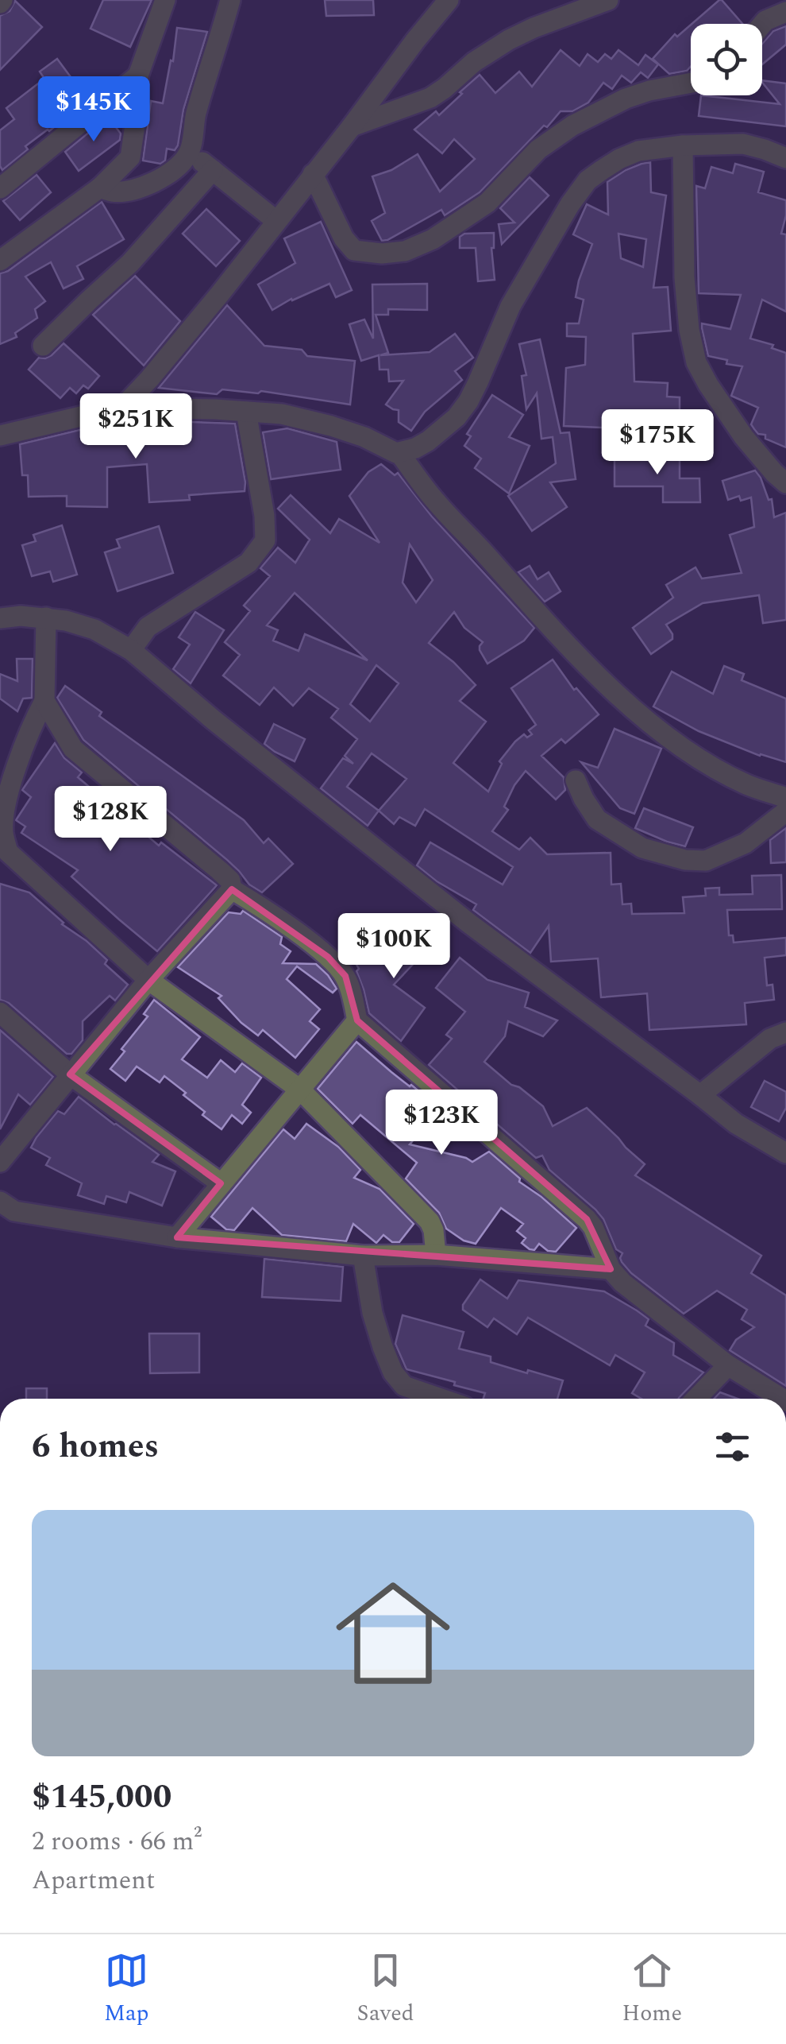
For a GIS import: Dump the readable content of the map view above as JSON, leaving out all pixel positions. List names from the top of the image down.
{
  "page": {
    "price": [
      "$145K",
      "$251K",
      "$175K",
      "$128K",
      "$100K",
      "$123K"
    ],
    "heading": "6 homes",
    "list": [
      {
        "name": "$145,000",
        "note": "2 rooms · 66 m² · Apartment"
      }
    ],
    "tabs": ["Map", "Saved", "Home"]
  }
}
